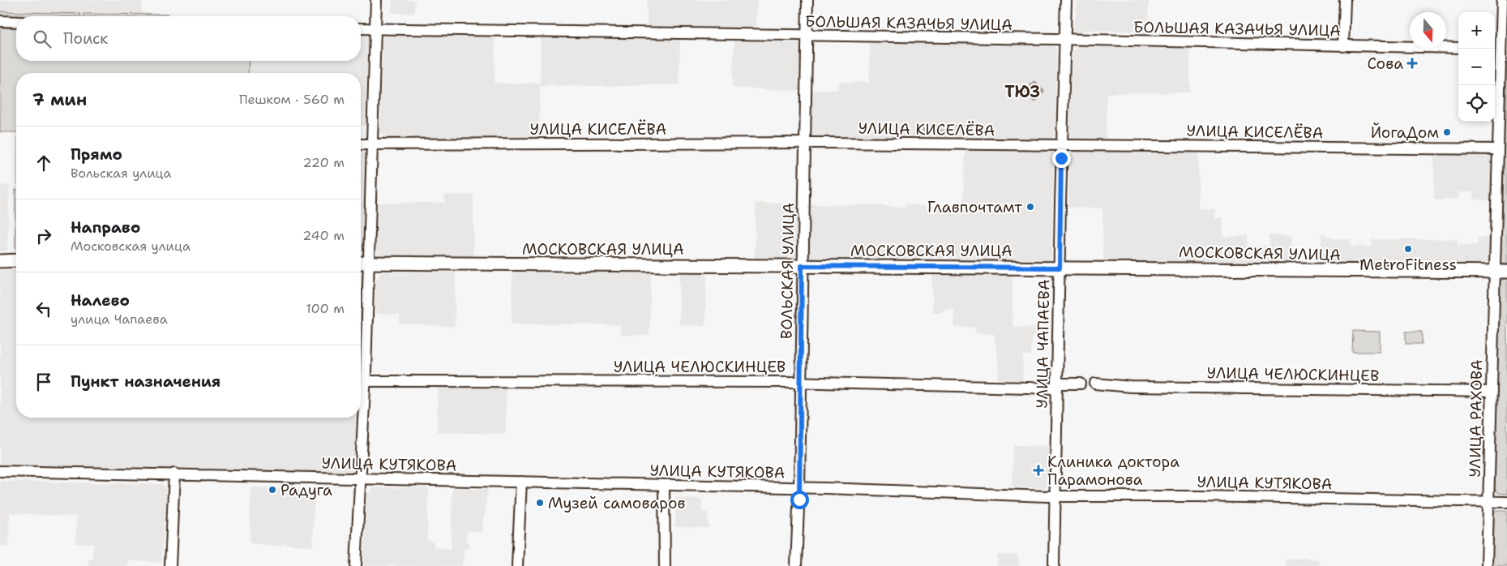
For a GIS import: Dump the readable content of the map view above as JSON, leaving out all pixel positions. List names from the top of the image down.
{
  "streets": {
    "main road": ["МОСКОВСКАЯ УЛИЦА"],
    "street": [
      "БОЛЬШАЯ КАЗАЧЬЯ УЛИЦА",
      "УЛИЦА КИСЕЛЁВА",
      "ВОЛЬСКАЯ УЛИЦА",
      "УЛИЦА ЧАПАЕВА",
      "УЛИЦА ЧЕЛЮСКИНЦЕВ",
      "УЛИЦА РАХОВА",
      "УЛИЦА КУТЯКОВА"
    ]
  },
  "crossings": [
    ["БОЛЬШАЯ КАЗАЧЬЯ УЛИЦА", "ВОЛЬСКАЯ УЛИЦА"],
    ["БОЛЬШАЯ КАЗАЧЬЯ УЛИЦА", "УЛИЦА ЧАПАЕВА"],
    ["УЛИЦА КИСЕЛЁВА", "ВОЛЬСКАЯ УЛИЦА"],
    ["УЛИЦА КИСЕЛЁВА", "УЛИЦА ЧАПАЕВА"],
    ["УЛИЦА КИСЕЛЁВА", "УЛИЦА РАХОВА"],
    ["МОСКОВСКАЯ УЛИЦА", "ВОЛЬСКАЯ УЛИЦА"],
    ["МОСКОВСКАЯ УЛИЦА", "УЛИЦА ЧАПАЕВА"],
    ["МОСКОВСКАЯ УЛИЦА", "УЛИЦА РАХОВА"],
    ["ВОЛЬСКАЯ УЛИЦА", "УЛИЦА ЧЕЛЮСКИНЦЕВ"],
    ["ВОЛЬСКАЯ УЛИЦА", "УЛИЦА КУТЯКОВА"],
    ["УЛИЦА ЧАПАЕВА", "УЛИЦА ЧЕЛЮСКИНЦЕВ"],
    ["УЛИЦА ЧАПАЕВА", "УЛИЦА КУТЯКОВА"],
    ["УЛИЦА ЧЕЛЮСКИНЦЕВ", "УЛИЦА РАХОВА"],
    ["УЛИЦА РАХОВА", "УЛИЦА КУТЯКОВА"]
  ],
  "districts": ["ТЮЗ"],
  "places": {
    "health": ["Сова", "Клиника доктора Парамонова"],
    "other": [
      "ЙогаДом",
      "Главпочтамт",
      "MetroFitness",
      "Радуга",
      "Музей самоваров"
    ]
  },
  "north": "bottom",
  "page": {
    "map_buttons": ["+", "−"],
    "search": "Поиск",
    "heading": ["7 мин", "Пешком · 560 m"],
    "list": [
      ["Прямо", "Вольская улица", "220 m"],
      ["Направо", "Московская улица", "240 m"],
      ["Налево", "улица Чапаева", "100 m"],
      "Пункт назначения"
    ]
  }
}
